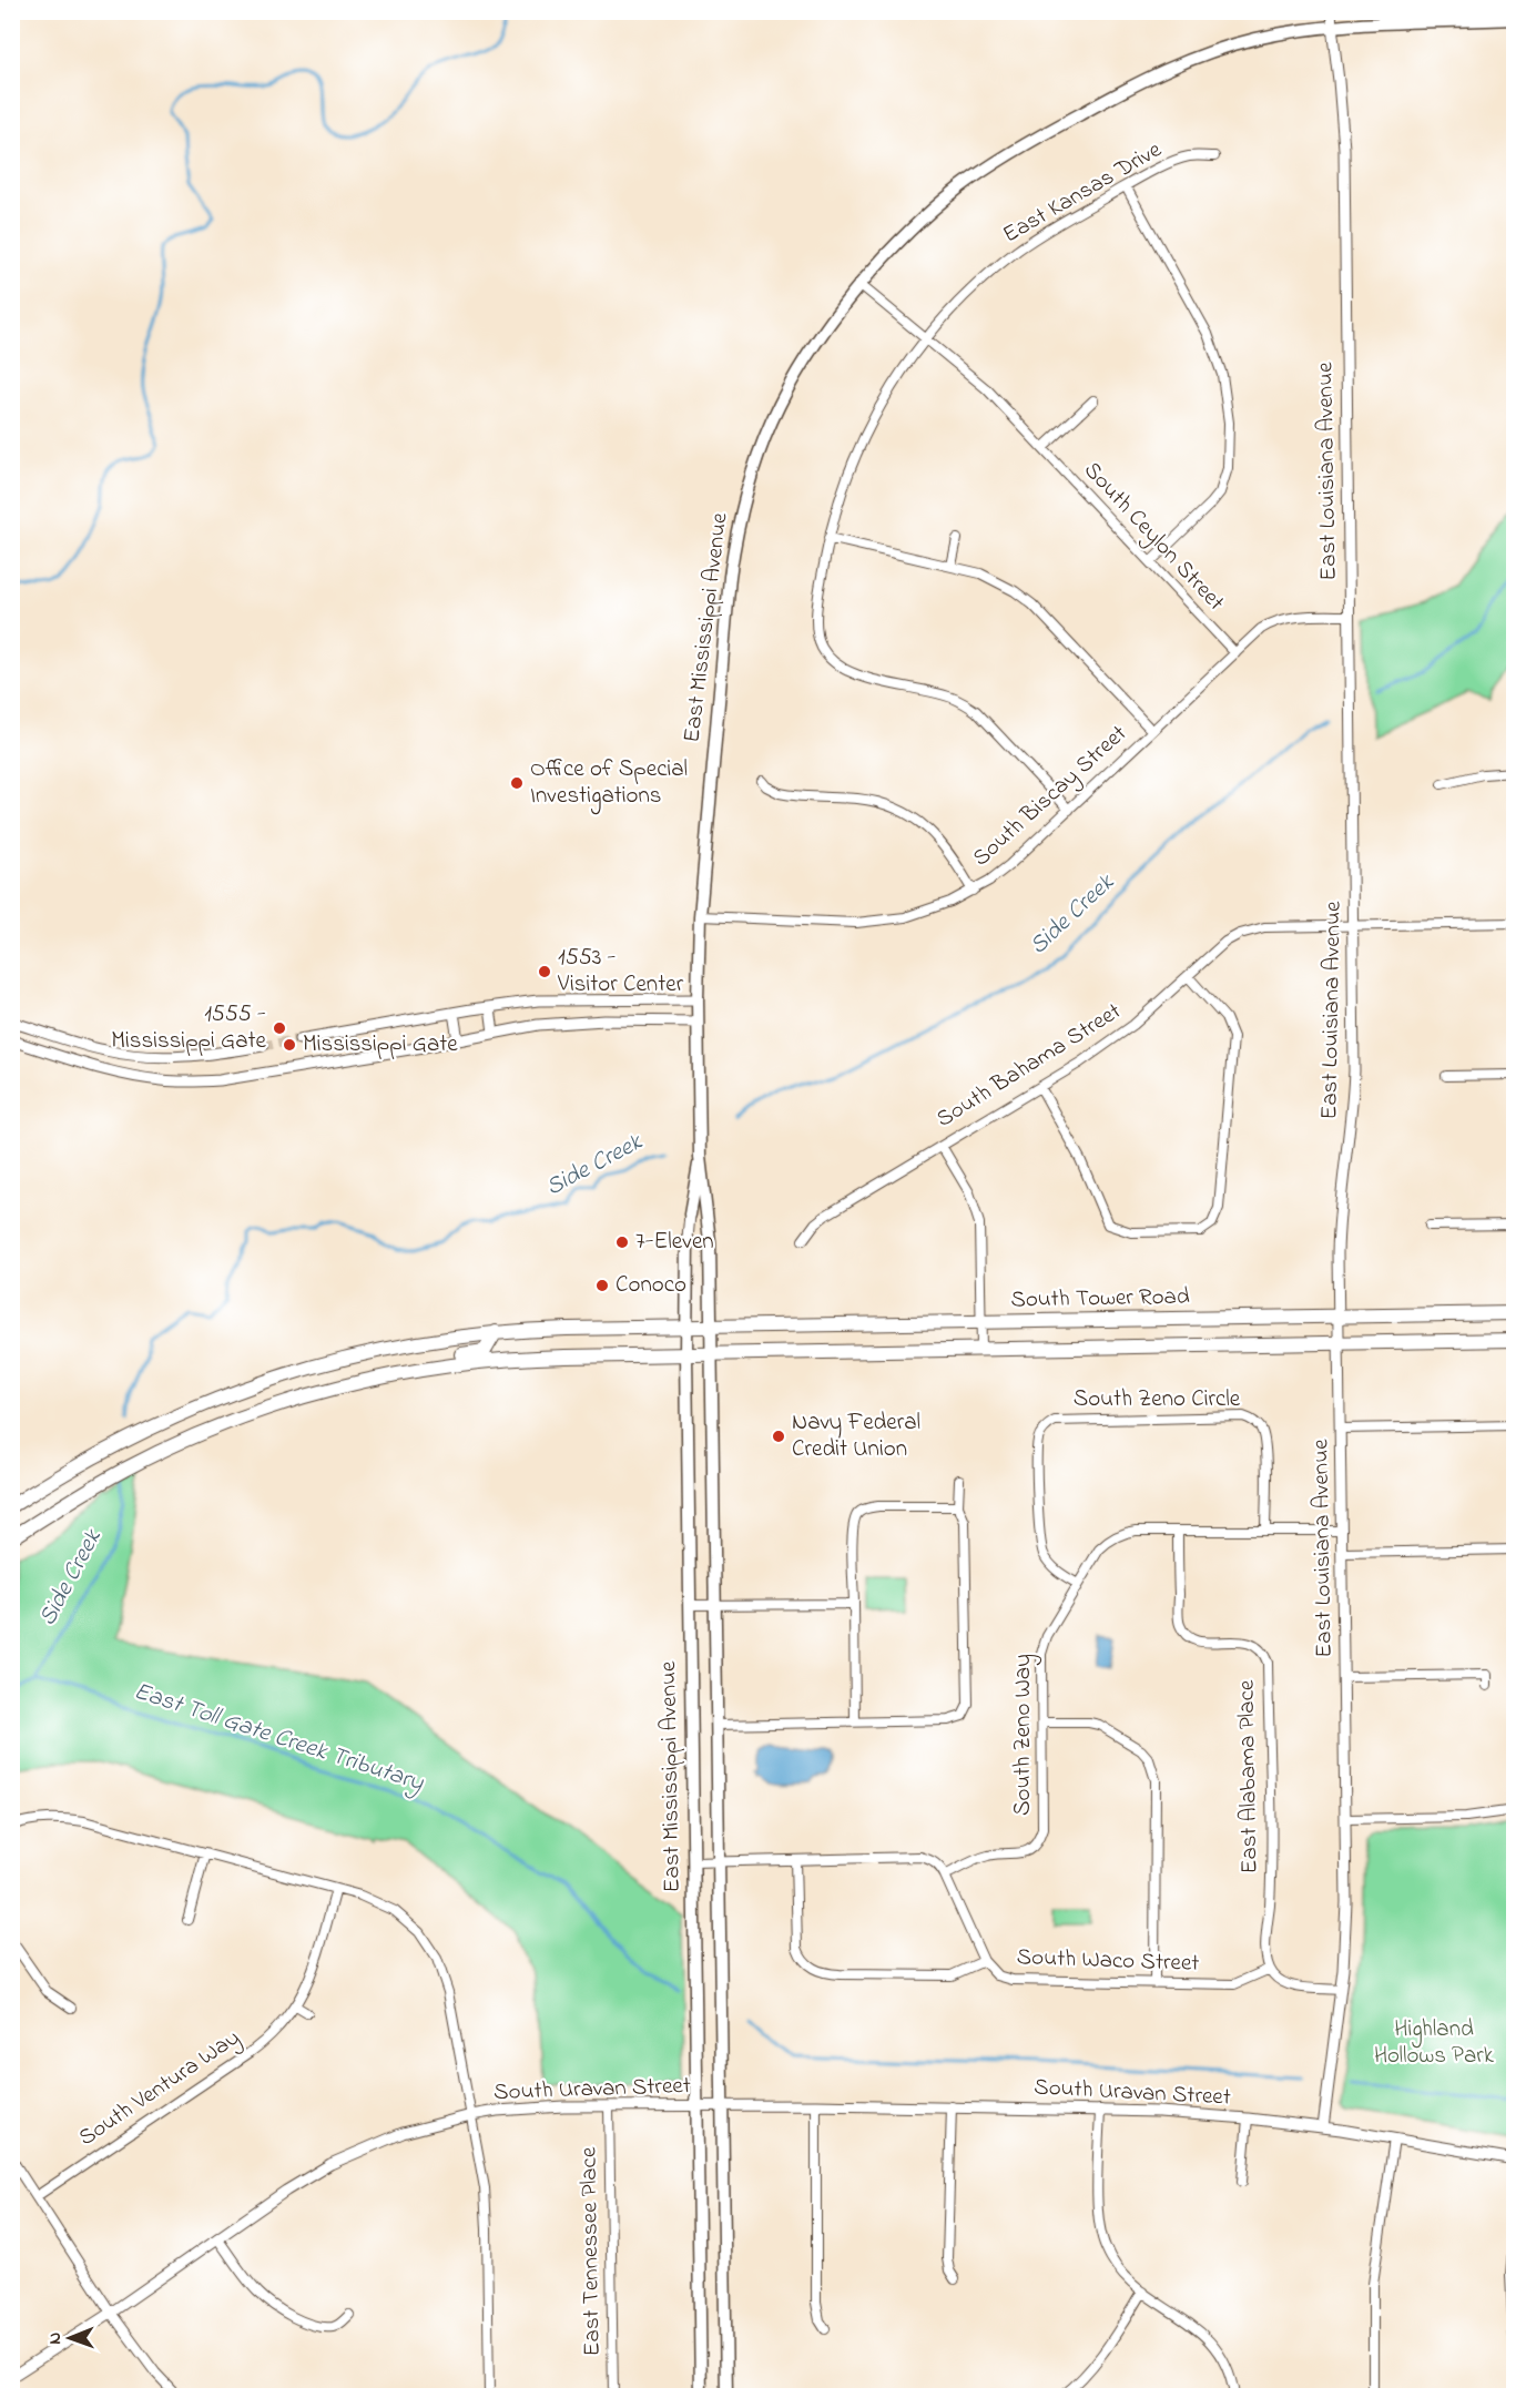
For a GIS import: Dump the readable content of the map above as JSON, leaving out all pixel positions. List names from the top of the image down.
{
  "streets": {
    "main road": ["East Mississippi Avenue", "South Tower Road"],
    "street": [
      "East Kansas Drive",
      "East Louisiana Avenue",
      "South Ceylon Street",
      "South Biscay Street",
      "South Bahama Street",
      "South Zeno Circle",
      "South Zeno Way",
      "East Alabama Place",
      "South Waco Street",
      "South Ventura Way",
      "South Uravan Street",
      "East Tennessee Place"
    ]
  },
  "crossings": [
    ["East Kansas Drive", "South Ceylon Street"],
    ["East Kansas Drive", "South Biscay Street"],
    ["East Louisiana Avenue", "East Mississippi Avenue"],
    ["East Louisiana Avenue", "South Biscay Street"],
    ["East Louisiana Avenue", "South Bahama Street"],
    ["East Louisiana Avenue", "South Tower Road"],
    ["East Louisiana Avenue", "South Zeno Way"],
    ["East Louisiana Avenue", "South Uravan Street"],
    ["South Ceylon Street", "East Mississippi Avenue"],
    ["South Ceylon Street", "South Biscay Street"],
    ["East Mississippi Avenue", "South Biscay Street"],
    ["East Mississippi Avenue", "South Tower Road"],
    ["East Mississippi Avenue", "South Waco Street"],
    ["East Mississippi Avenue", "South Uravan Street"],
    ["South Zeno Circle", "South Zeno Way"],
    ["South Zeno Way", "East Alabama Place"],
    ["South Zeno Way", "South Waco Street"],
    ["East Alabama Place", "South Waco Street"],
    ["South Uravan Street", "East Tennessee Place"]
  ],
  "water": ["Side Creek", "East Toll Gate Creek Tributary"],
  "parks": ["Highland Hollows Park"],
  "places": [
    "Office of Special Investigations",
    "1553 - Visitor Center",
    "1555 - Mississippi Gate",
    "Mississippi Gate",
    "7-Eleven",
    "Conoco",
    "Navy Federal Credit Union"
  ],
  "north": "left"
}
